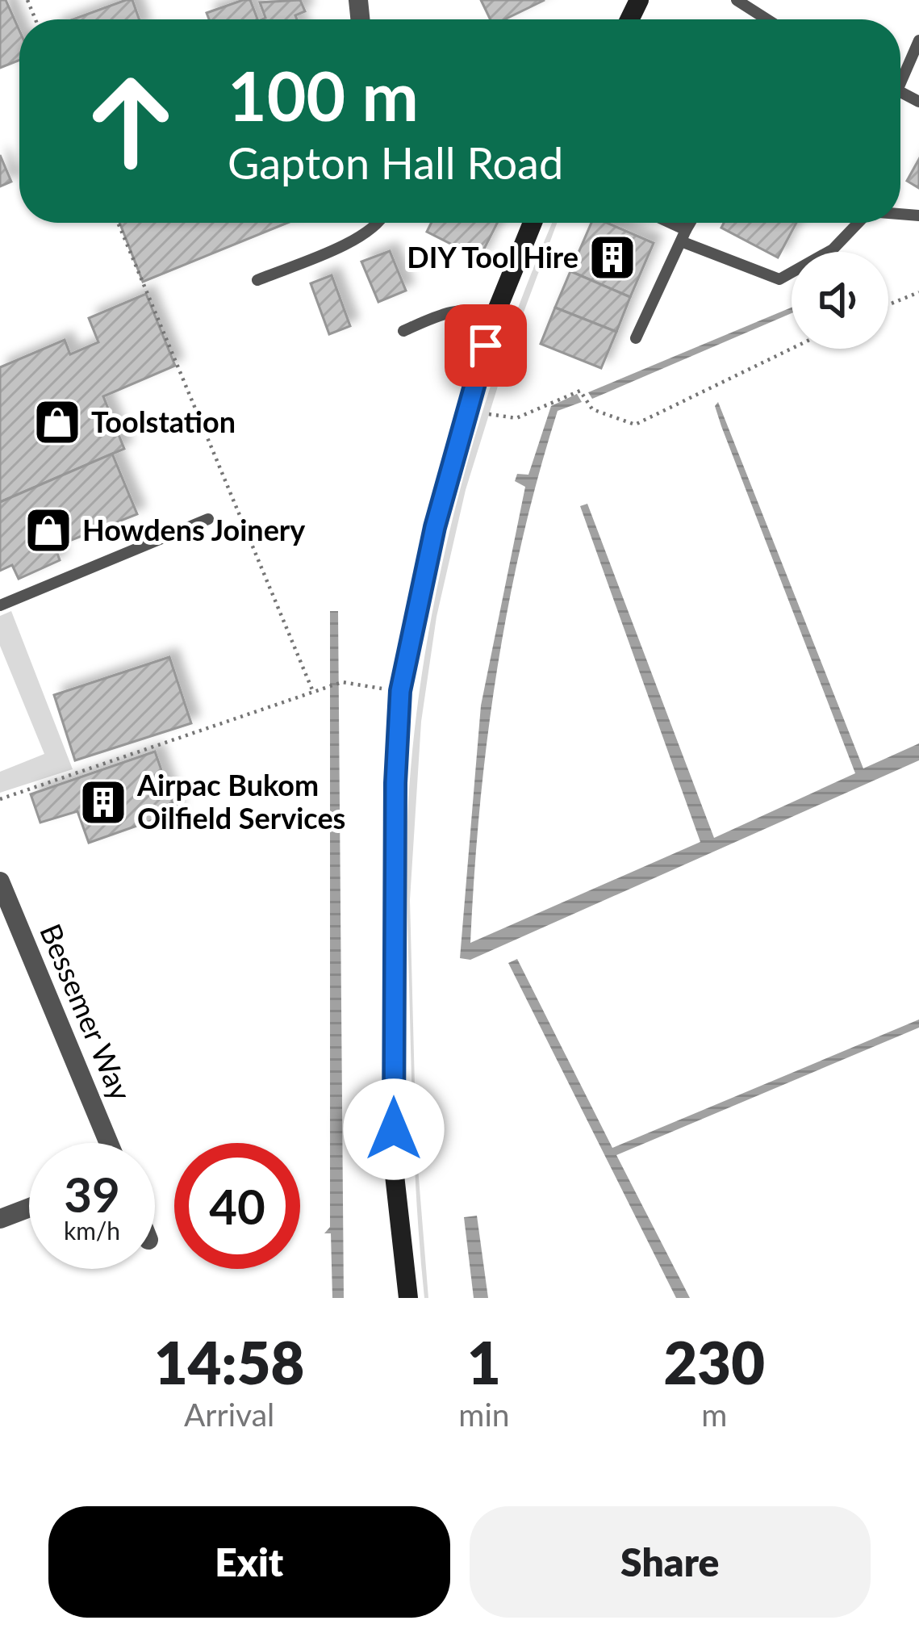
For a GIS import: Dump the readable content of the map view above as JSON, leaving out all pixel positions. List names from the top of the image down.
{
  "streets": {
    "street": ["Bessemer Way"]
  },
  "places": {
    "building": ["DIY Tool Hire", "Airpac Bukom Oilfield Services"],
    "shop": ["Toolstation", "Howdens Joinery"]
  },
  "page": {
    "turn": ["100 m", "Gapton Hall Road"],
    "speed": "39 km/h",
    "limit": "40",
    "eta": [
      "14:58",
      "Arrival",
      "1",
      "min",
      "230",
      "m"
    ],
    "buttons": ["Exit", "Share"]
  }
}
